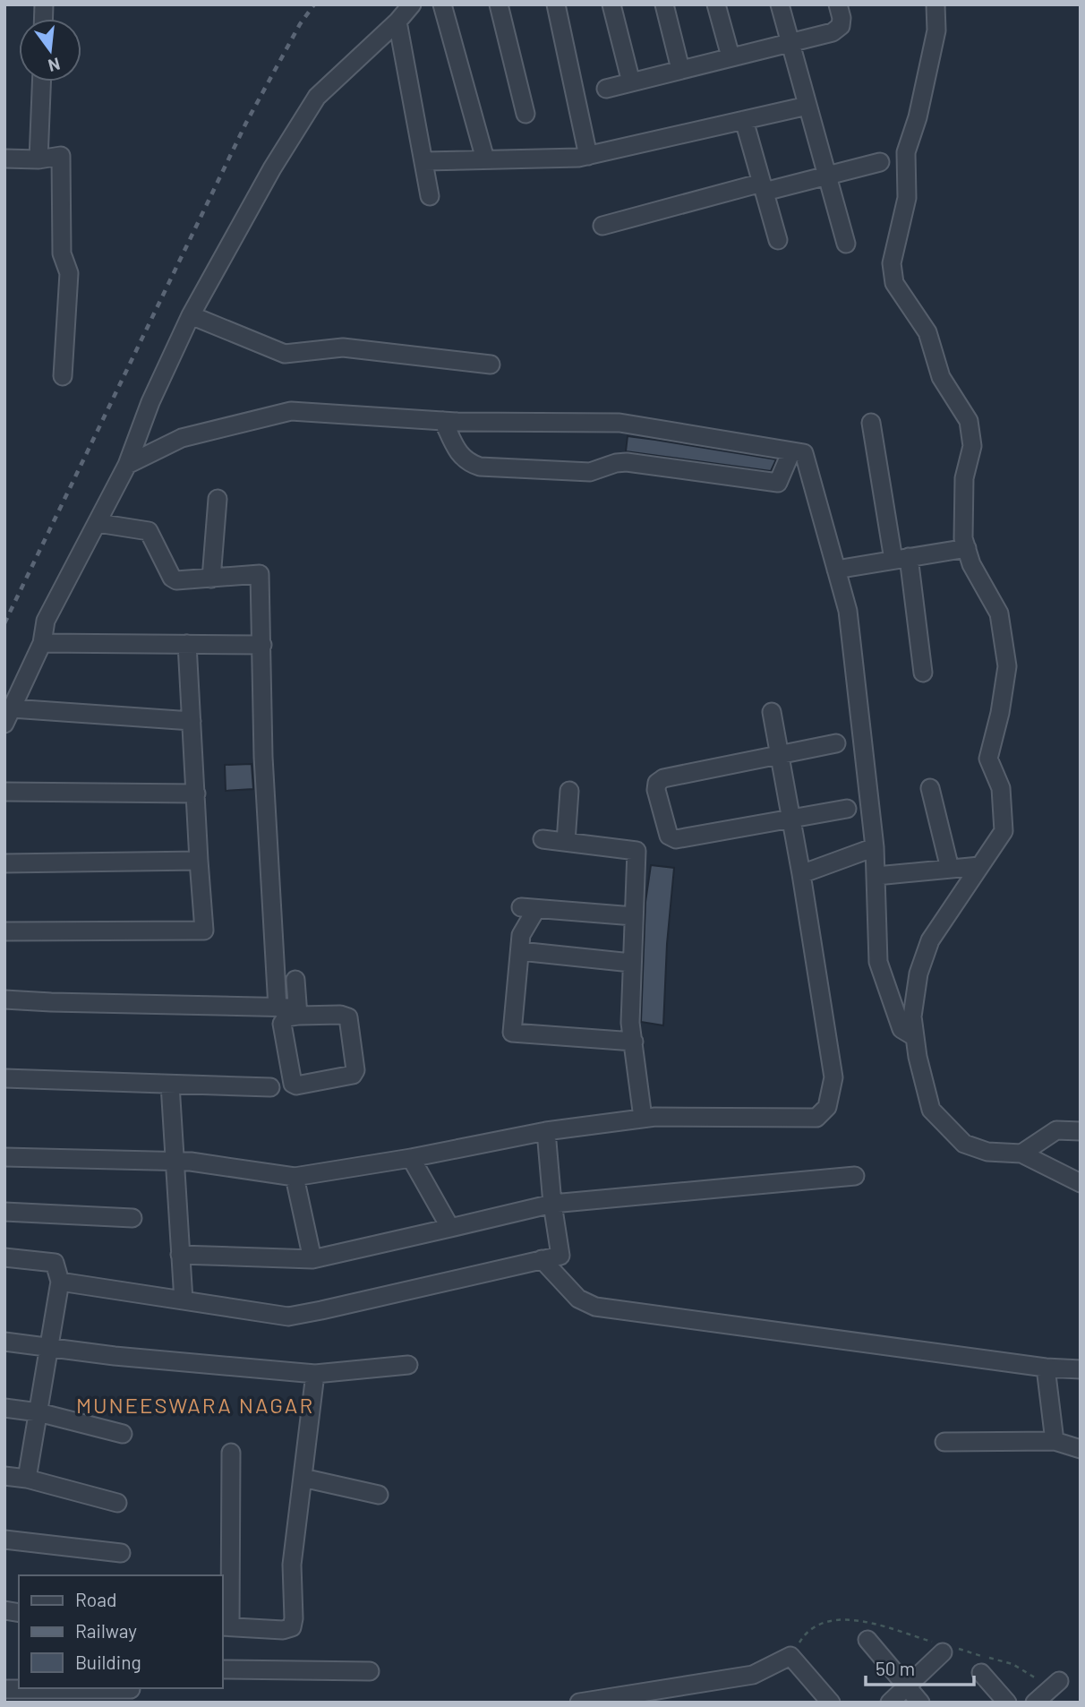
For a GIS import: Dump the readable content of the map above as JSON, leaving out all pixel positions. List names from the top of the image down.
{
  "districts": ["MUNEESWARA NAGAR"],
  "legend": ["Road", "Railway", "Building"],
  "scale_bar": "50 m",
  "north": "bottom"
}
